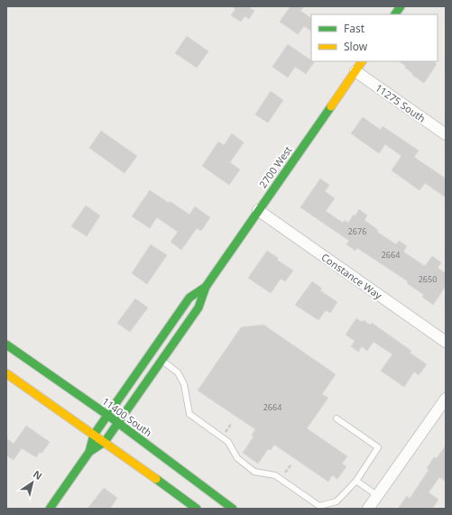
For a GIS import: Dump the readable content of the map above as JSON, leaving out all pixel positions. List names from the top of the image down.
{
  "streets": {
    "main road": ["2700 West", "11400 South"],
    "street": ["11275 South", "Constance Way"]
  },
  "crossings": [
    ["11275 South", "2700 West"],
    ["2700 West", "Constance Way"],
    ["2700 West", "11400 South"]
  ],
  "house_numbers": [
    "2676",
    "2664",
    "2650",
    "2664"
  ],
  "legend": ["Fast", "Slow"],
  "north": "top right"
}
